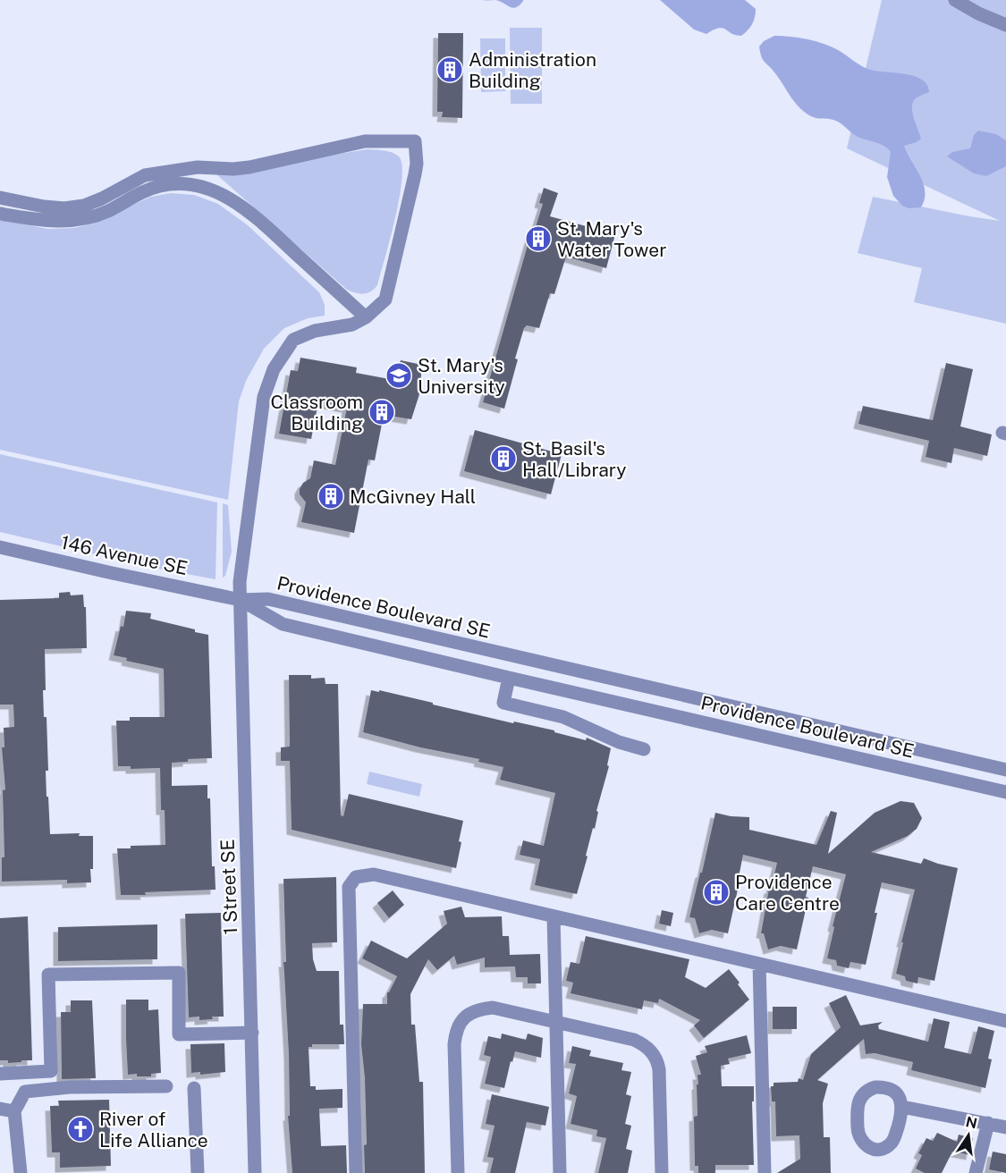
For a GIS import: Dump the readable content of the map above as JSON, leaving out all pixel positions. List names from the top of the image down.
{
  "streets": {
    "street": ["146 Avenue SE", "Providence Boulevard SE", "1 Street SE"]
  },
  "crossings": [
    ["146 Avenue SE", "Providence Boulevard SE"],
    ["146 Avenue SE", "1 Street SE"],
    ["Providence Boulevard SE", "1 Street SE"]
  ],
  "places": {
    "building": [
      "Administration Building",
      "St. Mary's Water Tower",
      "Classroom Building",
      "St. Basil's Hall/Library",
      "McGivney Hall",
      "Providence Care Centre"
    ],
    "school or university": ["St. Mary's University"],
    "church": ["River of Life Alliance"]
  },
  "north": "top"
}
